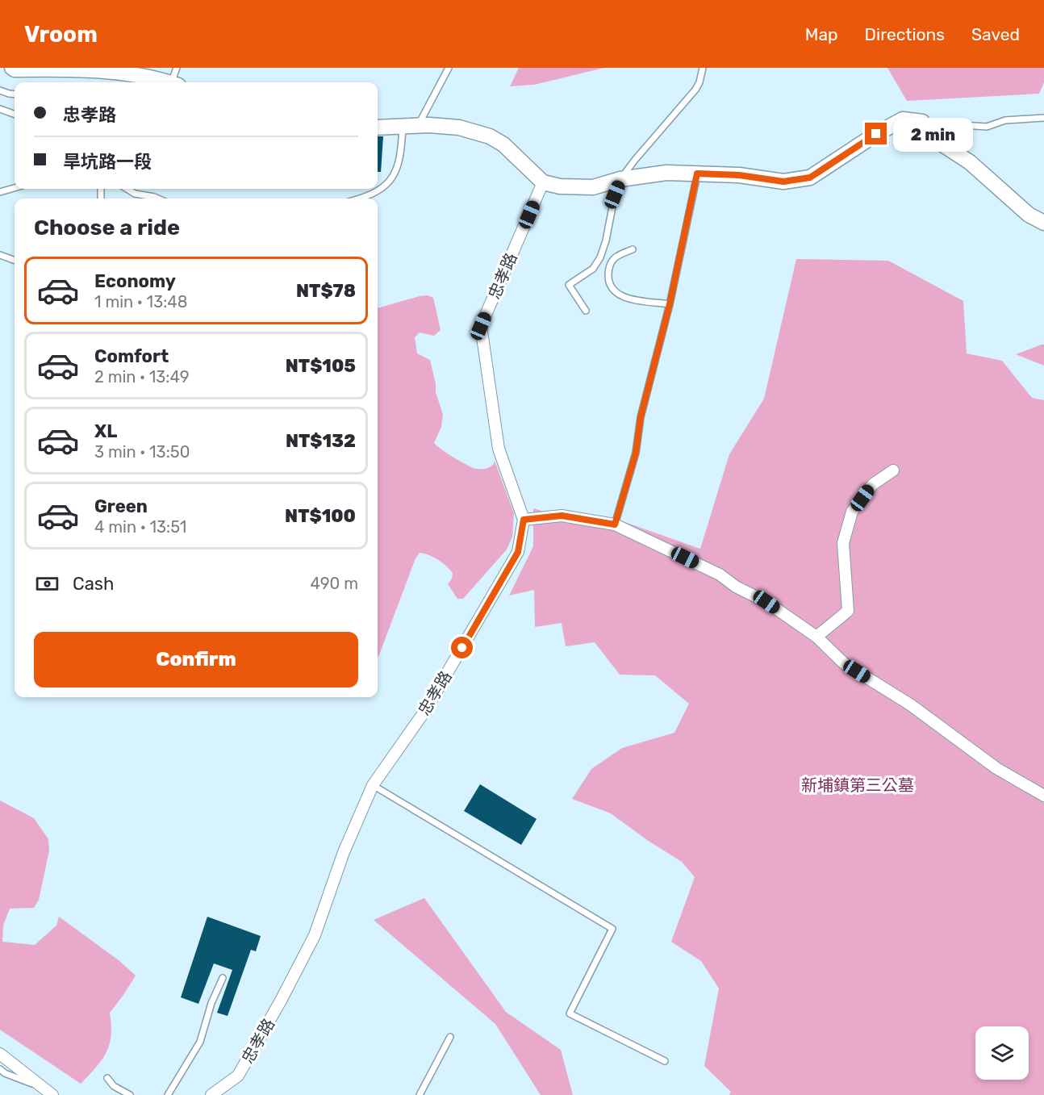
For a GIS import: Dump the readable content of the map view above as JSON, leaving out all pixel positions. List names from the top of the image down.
{
  "streets": {
    "street": ["忠孝路"]
  },
  "parks": ["新埔鎮第三公墓"],
  "page": {
    "header": "Vroom",
    "nav": ["Map", "Directions", "Saved"],
    "banner": ["忠孝路", "旱坑路一段"],
    "bubble": "2 min",
    "heading": "Choose a ride",
    "list": [
      {
        "name": "Economy",
        "note": "1 min · 13:48",
        "value": "NT$78"
      },
      {
        "name": "Comfort",
        "note": "2 min · 13:49",
        "value": "NT$105"
      },
      {
        "name": "XL",
        "note": "3 min · 13:50",
        "value": "NT$132"
      },
      {
        "name": "Green",
        "note": "4 min · 13:51",
        "value": "NT$100"
      }
    ],
    "pay": ["Cash", "490 m"],
    "buttons": "Confirm"
  }
}
